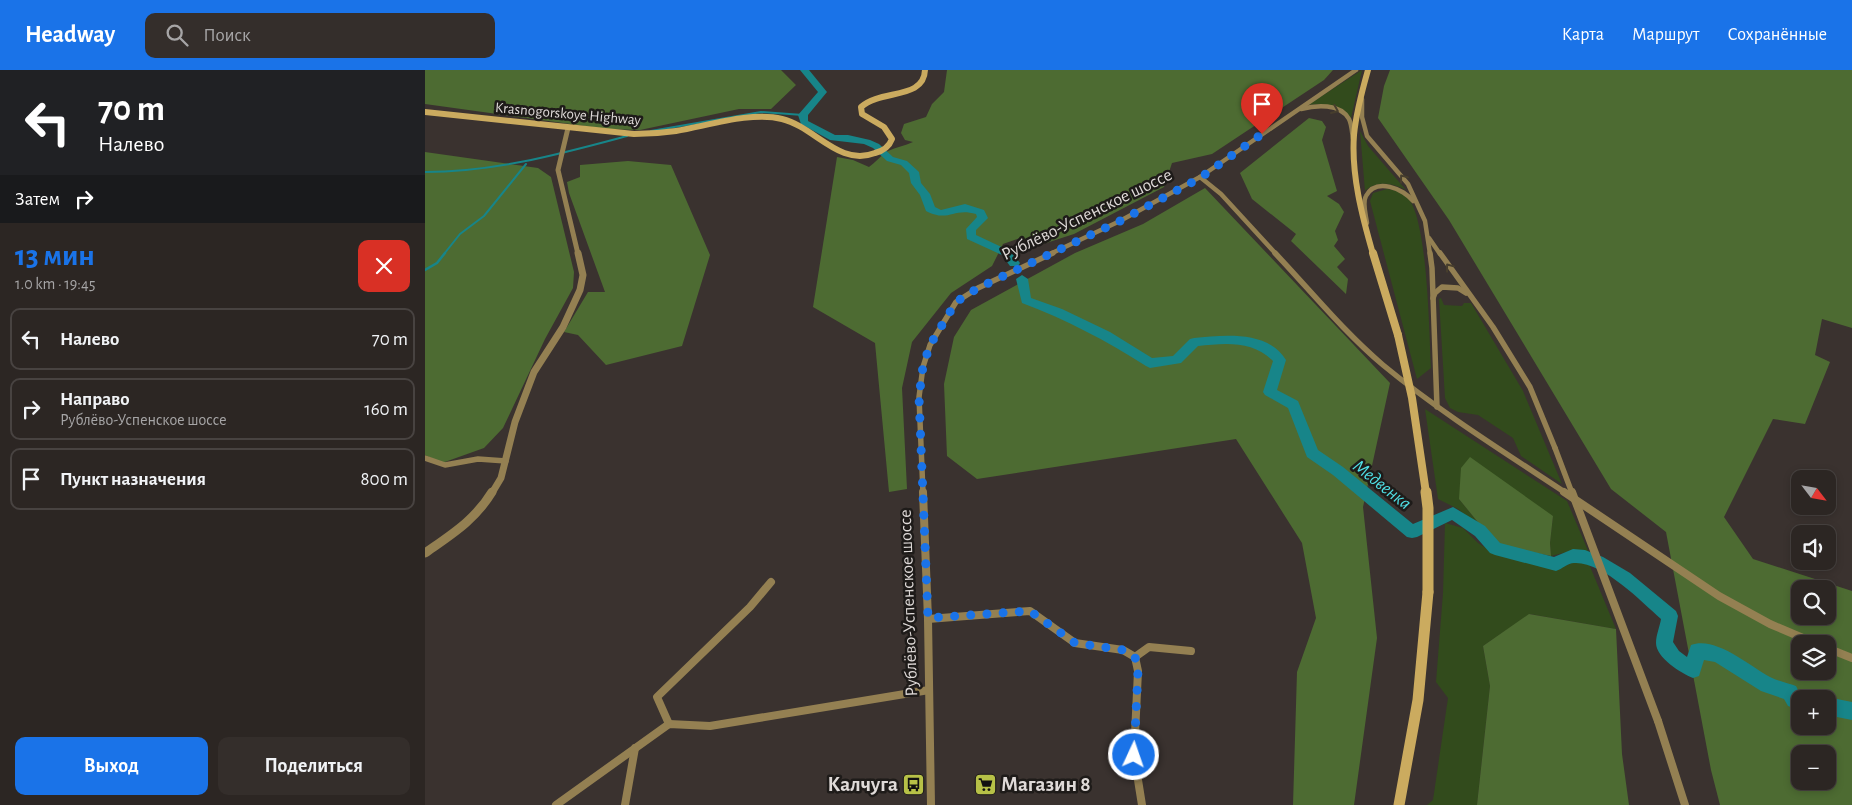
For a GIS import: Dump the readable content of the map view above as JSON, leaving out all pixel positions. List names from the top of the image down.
{
  "streets": {
    "main road": ["Krasnogorskoye Highway"],
    "street": ["Рублёво-Успенское шоссе"]
  },
  "water": ["Медвенка"],
  "places": {
    "bus stop": ["Калчуга"],
    "supermarket": ["Магазин 8"]
  },
  "north": "bottom right",
  "page": {
    "header": "Headway",
    "search": "Поиск",
    "nav": ["Карта", "Маршрут", "Сохранённые"],
    "turn": ["70 m", "Налево"],
    "then": "Затем",
    "heading": ["13 мин", "1.0 km · 19:45"],
    "list": [
      {
        "name": "Налево",
        "value": "70 m"
      },
      {
        "name": "Направо",
        "note": "Рублёво-Успенское шоссе",
        "value": "160 m"
      },
      {
        "name": "Пункт назначения",
        "value": "800 m"
      }
    ],
    "map_buttons": ["+", "−"],
    "buttons": ["Выход", "Поделиться"]
  }
}
